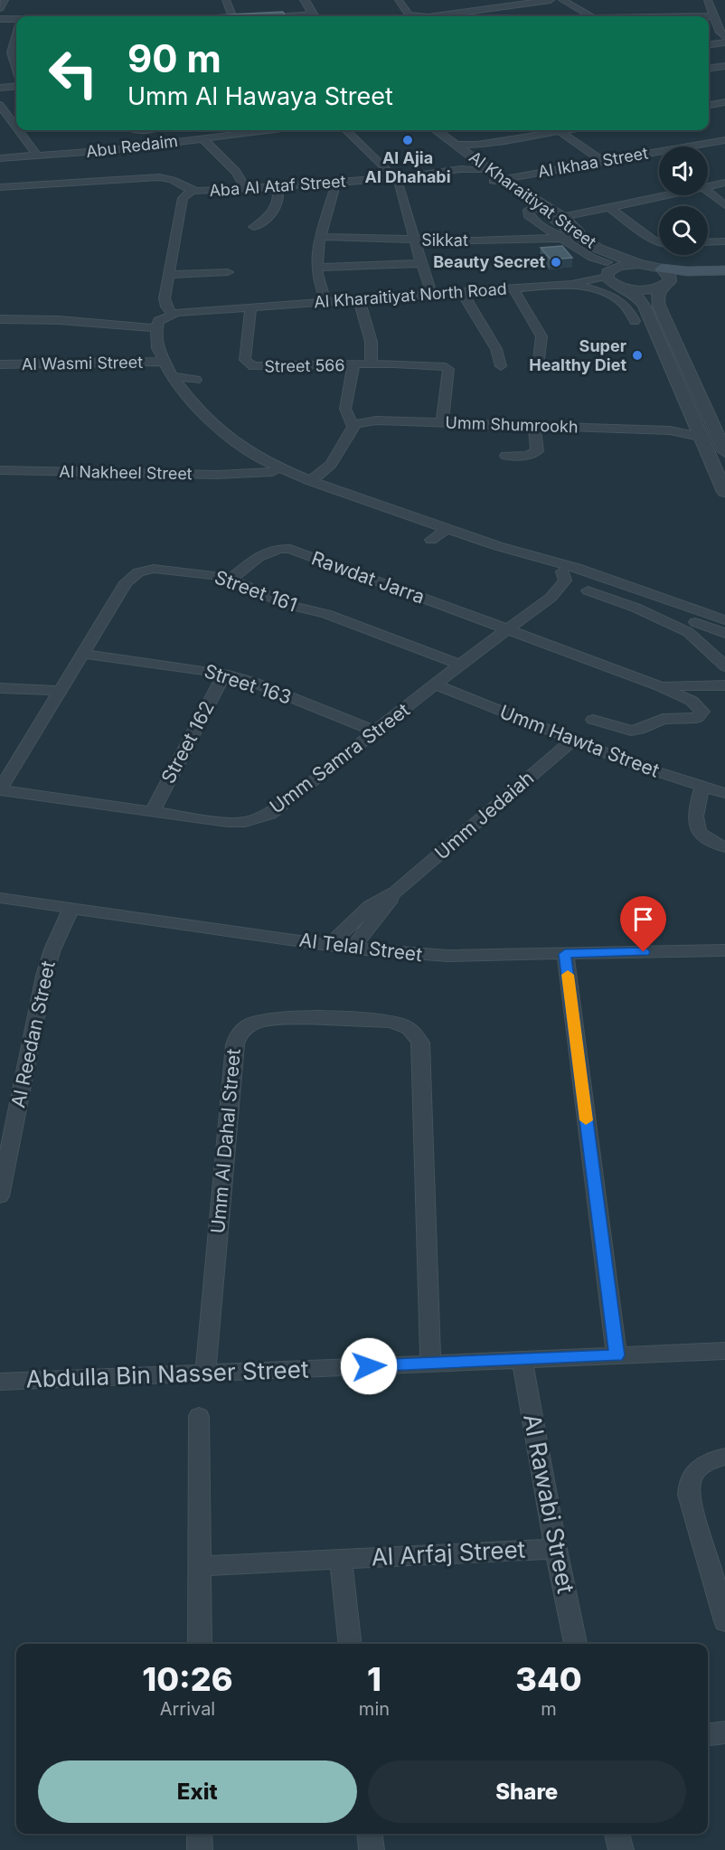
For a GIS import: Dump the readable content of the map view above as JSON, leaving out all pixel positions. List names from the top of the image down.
{
  "streets": {
    "street": [
      "Abu Redaim",
      "Al Ikhaa Street",
      "Aba Al Ataf Street",
      "Al Kharaitiyat Street",
      "Sikkat",
      "Al Kharaitiyat North Road",
      "Al Wasmi Street",
      "Street 566",
      "Umm Shumrookh",
      "Al Nakheel Street",
      "Rawdat Jarra",
      "Street 161",
      "Street 163",
      "Umm Hawta Street",
      "Street 162",
      "Umm Samra Street",
      "Umm Jedaiah",
      "Al Telal Street",
      "Al Reedan Street",
      "Umm Al Dahal Street",
      "Abdulla Bin Nasser Street",
      "Al Rawabi Street",
      "Al Arfaj Street"
    ]
  },
  "crossings": [
    ["Al Ikhaa Street", "Al Kharaitiyat Street"],
    ["Aba Al Ataf Street", "Al Kharaitiyat Street"],
    ["Al Kharaitiyat Street", "Sikkat"],
    ["Al Kharaitiyat Street", "Al Kharaitiyat North Road"],
    ["Al Kharaitiyat Street", "Umm Shumrookh"],
    ["Al Kharaitiyat North Road", "Street 566"],
    ["Rawdat Jarra", "Street 161"],
    ["Rawdat Jarra", "Umm Samra Street"],
    ["Street 161", "Street 163"],
    ["Street 161", "Umm Samra Street"],
    ["Street 163", "Street 162"],
    ["Street 163", "Umm Samra Street"],
    ["Umm Hawta Street", "Umm Samra Street"],
    ["Umm Hawta Street", "Umm Jedaiah"],
    ["Street 162", "Umm Samra Street"],
    ["Umm Jedaiah", "Al Telal Street"],
    ["Al Telal Street", "Al Reedan Street"],
    ["Umm Al Dahal Street", "Abdulla Bin Nasser Street"],
    ["Abdulla Bin Nasser Street", "Al Rawabi Street"],
    ["Al Rawabi Street", "Al Arfaj Street"]
  ],
  "places": ["Al Ajia Al Dhahabi", "Beauty Secret", "Super Healthy Diet"],
  "page": {
    "turn": ["90 m", "Umm Al Hawaya Street"],
    "eta": [
      "10:26",
      "Arrival",
      "1",
      "min",
      "340",
      "m"
    ],
    "buttons": ["Exit", "Share"]
  }
}
